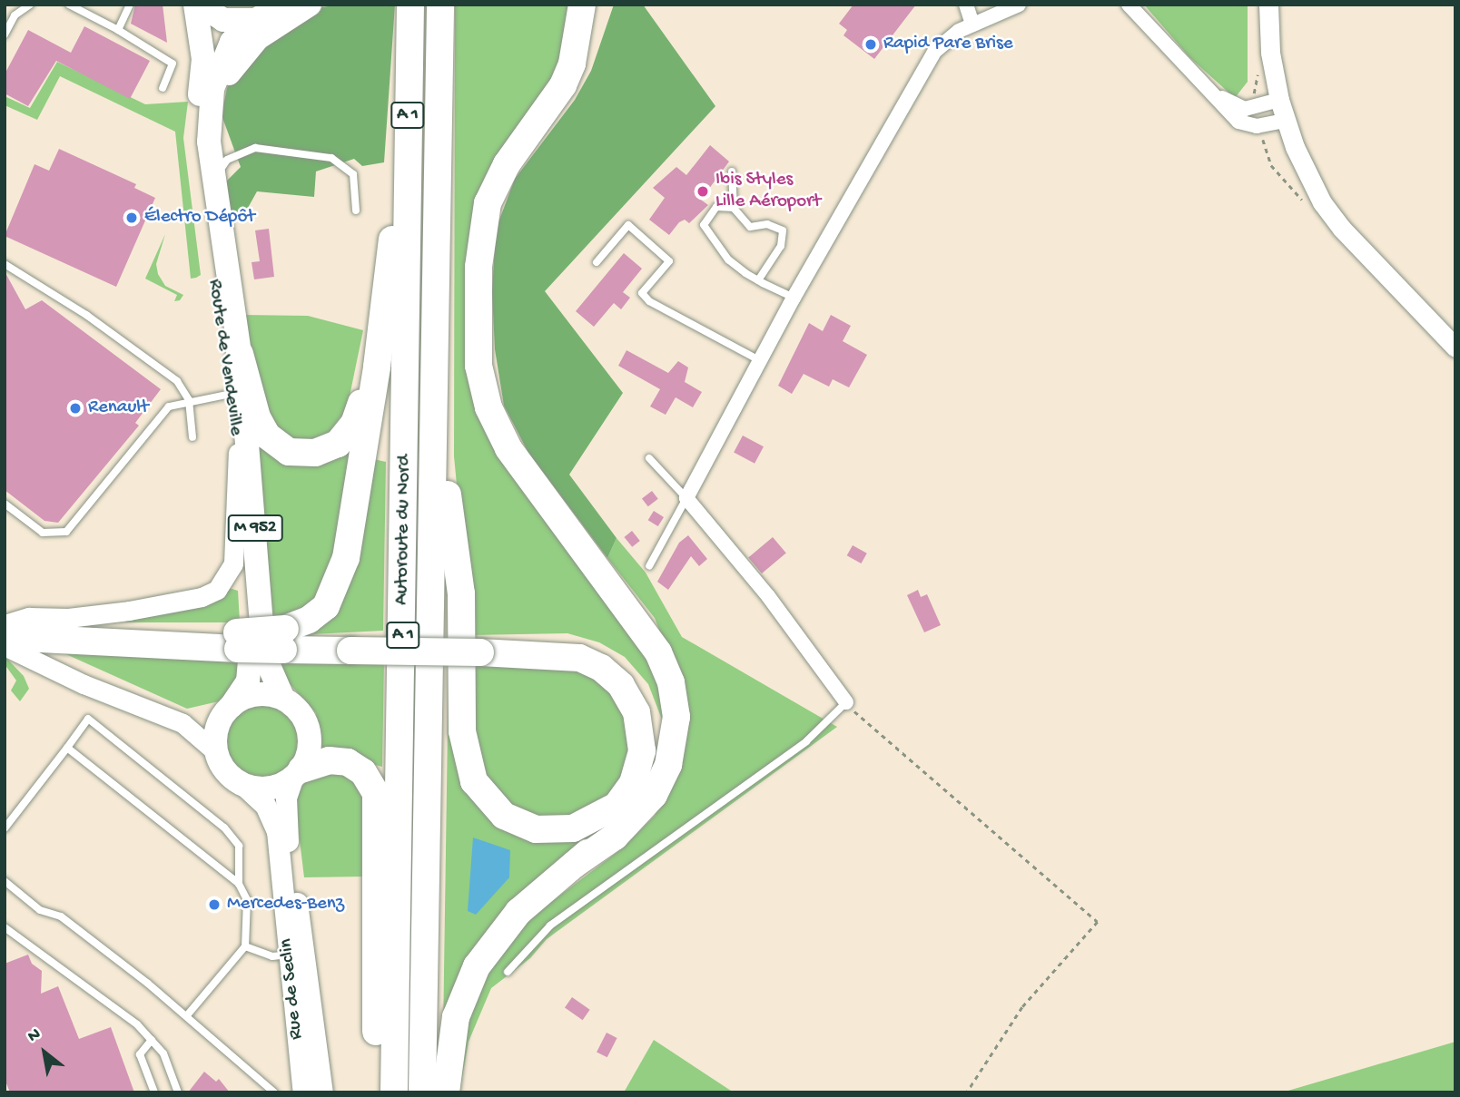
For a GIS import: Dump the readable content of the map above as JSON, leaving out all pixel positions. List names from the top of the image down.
{
  "streets": {
    "highway": ["A 1", "Autoroute du Nord"],
    "main road": ["Route de Vendeville", "M 952", "Rue de Seclin"]
  },
  "crossings": [
    ["Route de Vendeville", "M 952"],
    ["Route de Vendeville", "Rue de Seclin"]
  ],
  "places": [
    "Rapid Pare Brise",
    "Ibis Styles Lille Aéroport",
    "Électro Dépôt",
    "Renault",
    "Mercedes-Benz"
  ],
  "north": "top left"
}
